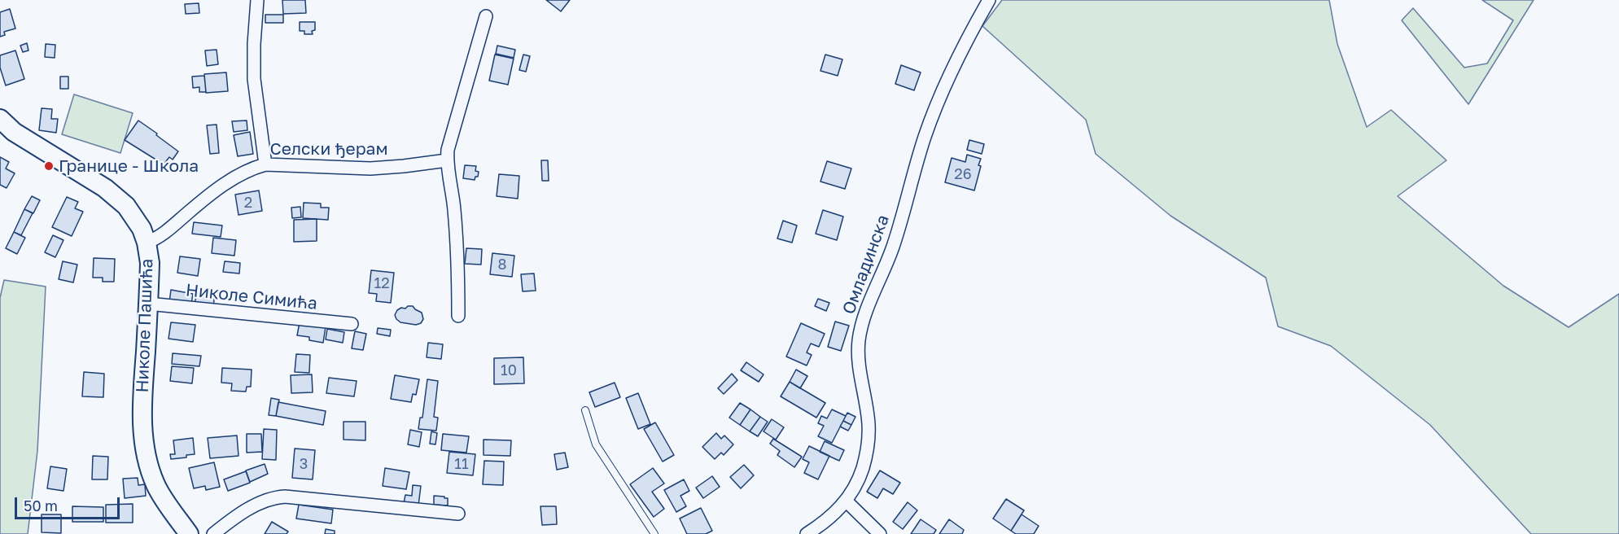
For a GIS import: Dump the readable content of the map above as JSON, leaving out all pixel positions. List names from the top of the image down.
{
  "streets": {
    "street": [
      "Селски ђерам",
      "Омладинска",
      "Николе Симића",
      "Николе Пашића"
    ]
  },
  "crossings": [
    ["Селски ђерам", "Николе Пашића"],
    ["Николе Симића", "Николе Пашића"]
  ],
  "places": ["Границе - Школа"],
  "house_numbers": [
    "26",
    "2",
    "8",
    "12",
    "10",
    "3",
    "11"
  ],
  "scale_bar": "50 m"
}
